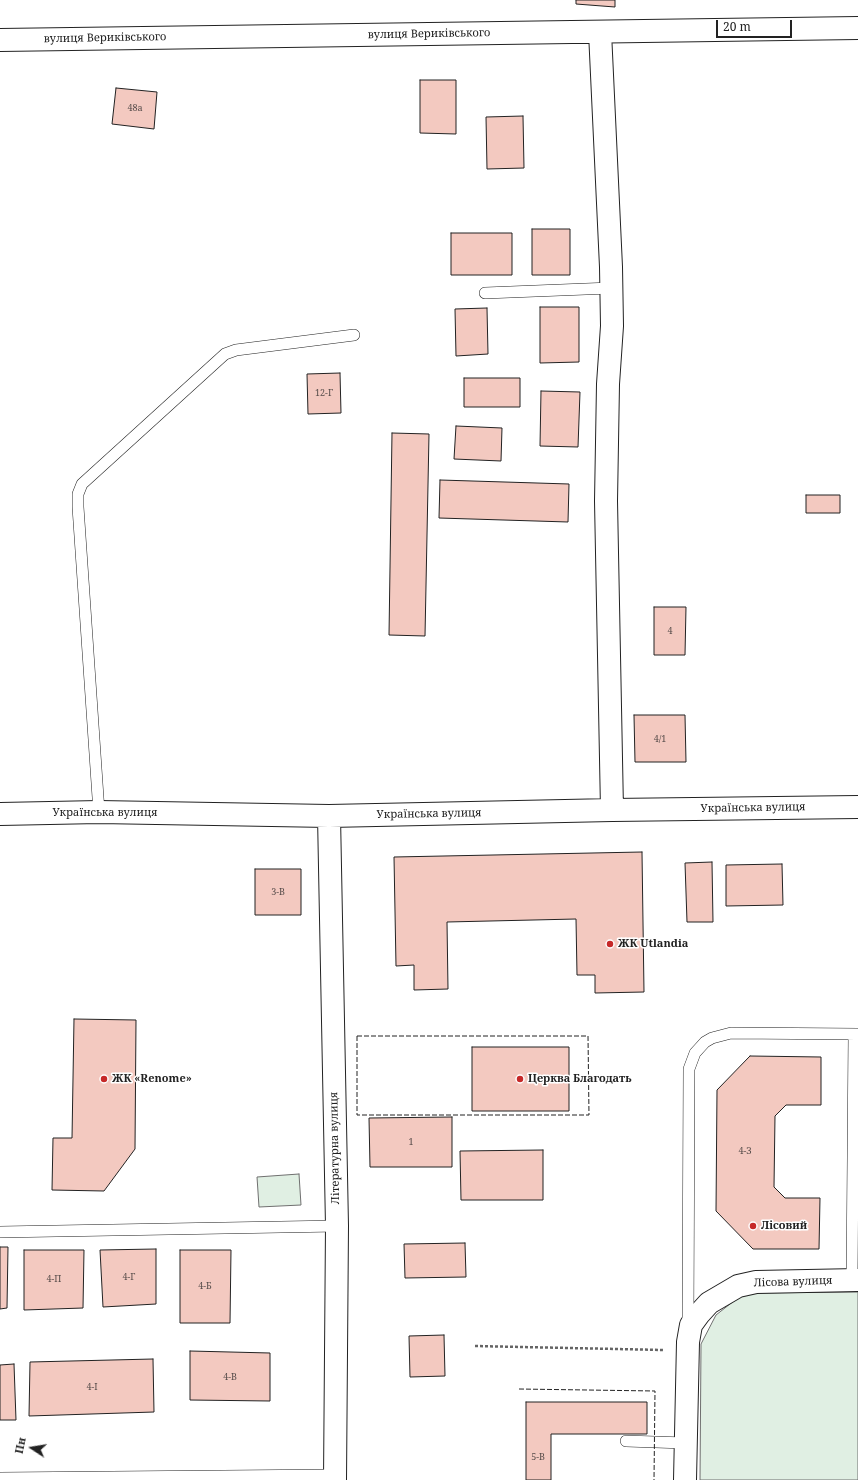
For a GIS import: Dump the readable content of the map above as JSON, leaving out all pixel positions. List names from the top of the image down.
{
  "streets": {
    "street": [
      "вулиця Вериківського",
      "Українська вулиця",
      "Літературна вулиця",
      "Лісова вулиця"
    ]
  },
  "crossings": [
    ["Українська вулиця", "Літературна вулиця"]
  ],
  "places": [
    "ЖК Utlandia",
    "ЖК «Renome»",
    "Церква Благодать",
    "Лісовий"
  ],
  "house_numbers": [
    "48а",
    "12-Г",
    "4",
    "4/1",
    "3-В",
    "1",
    "4-З",
    "4-Г",
    "4-П",
    "4-Б",
    "4-В",
    "4-І",
    "5-В"
  ],
  "scale_bar": "20 m",
  "north": "left"
}
